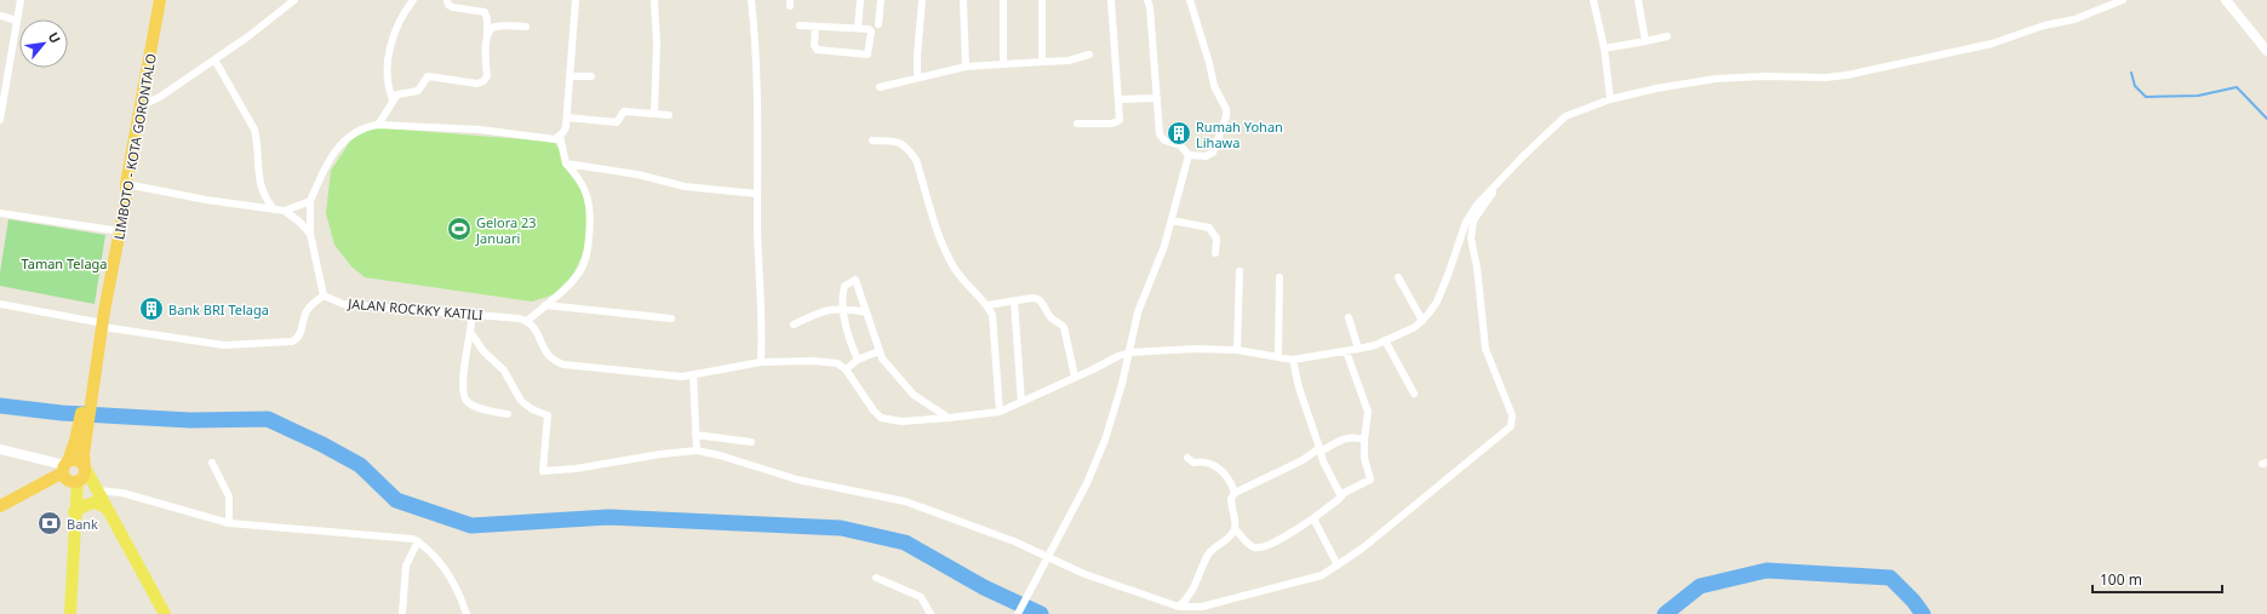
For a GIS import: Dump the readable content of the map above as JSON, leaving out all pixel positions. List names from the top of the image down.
{
  "streets": {
    "highway": ["LIMBOTO - KOTA GORONTALO"],
    "street": ["JALAN ROCKKY KATILI"]
  },
  "parks": ["Taman Telaga"],
  "places": {
    "building": ["Rumah Yohan Lihawa", "Bank BRI Telaga"],
    "sports": ["Gelora 23 Januari"],
    "bank": ["Bank"]
  },
  "scale_bar": "100 m",
  "north": "top right"
}
